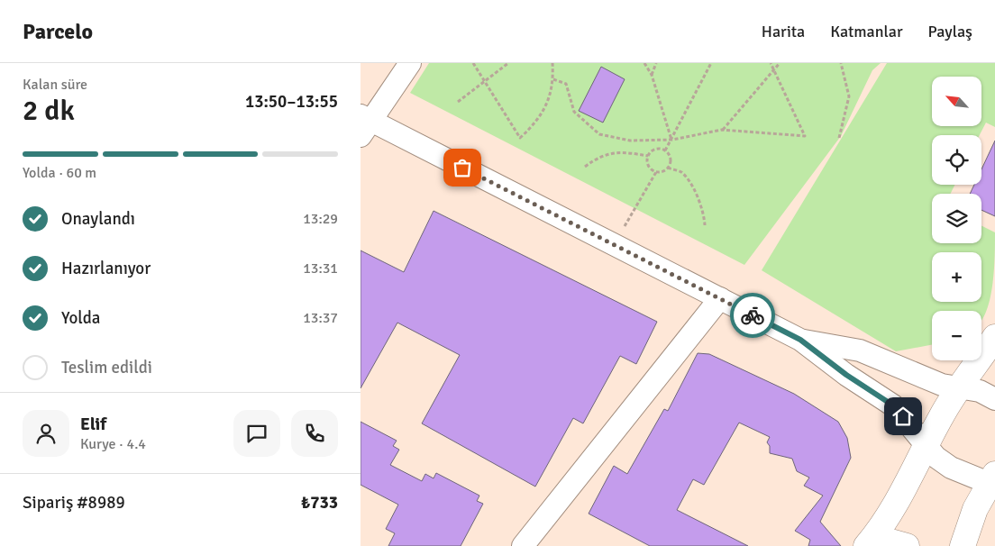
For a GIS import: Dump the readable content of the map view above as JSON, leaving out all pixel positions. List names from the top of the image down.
{
  "north": "top left",
  "page": {
    "header": "Parcelo",
    "nav": ["Harita", "Katmanlar", "Paylaş"],
    "heading": ["2 dk", "Kalan süre", "13:50–13:55"],
    "panel": [
      "Elif",
      "Kurye · 4.4",
      "Sipariş #8989",
      "₺733"
    ],
    "map_buttons": ["+", "−"],
    "bar": "Yolda · 60 m",
    "list": [
      ["Onaylandı", "13:29"],
      ["Hazırlanıyor", "13:31"],
      ["Yolda", "13:37"],
      "Teslim edildi"
    ]
  }
}
